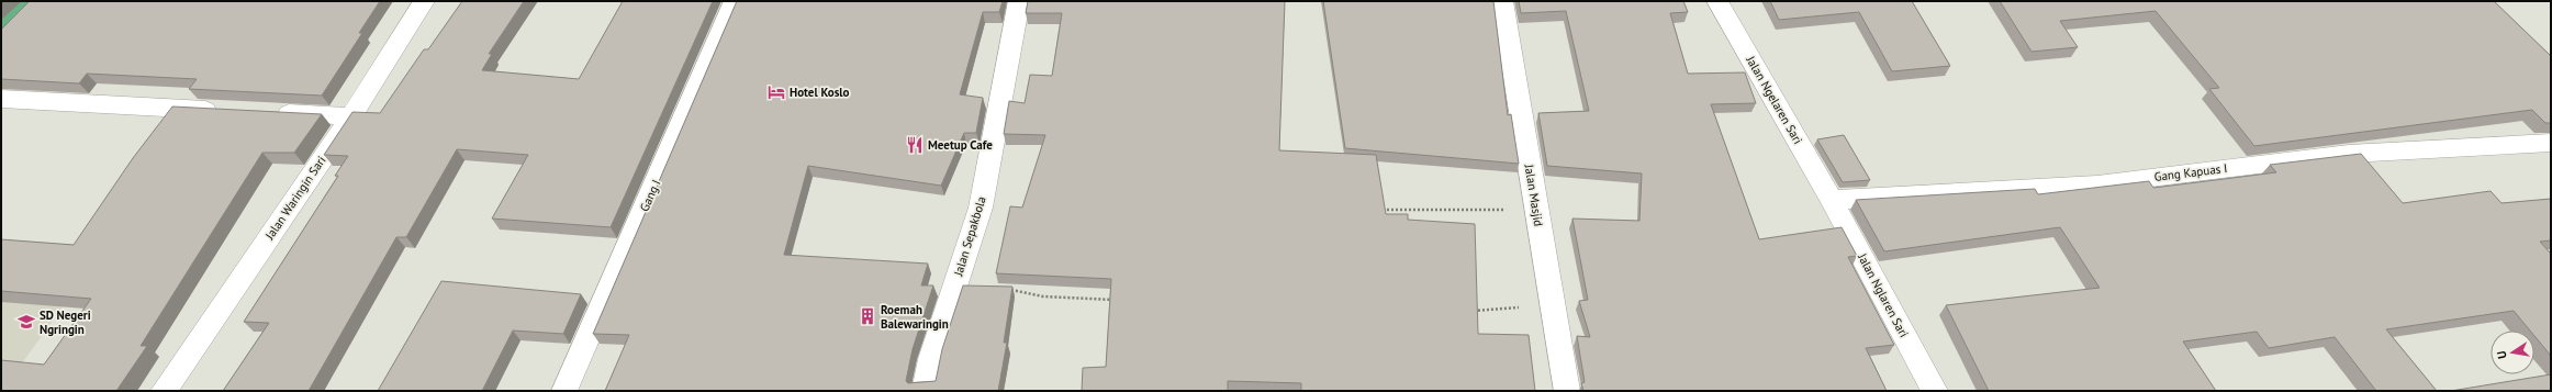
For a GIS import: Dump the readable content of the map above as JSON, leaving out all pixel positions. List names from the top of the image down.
{
  "streets": {
    "street": [
      "Jalan Ngelaren Sari",
      "Gang Kapuas I",
      "Gang I",
      "Jalan Masjid",
      "Jalan Waringin Sari",
      "Jalan Sepakbola",
      "Jalan Nglaren Sari"
    ]
  },
  "crossings": [
    ["Jalan Ngelaren Sari", "Gang Kapuas I"],
    ["Jalan Ngelaren Sari", "Jalan Nglaren Sari"],
    ["Gang Kapuas I", "Jalan Nglaren Sari"]
  ],
  "places": {
    "hotel": ["Hotel Koslo"],
    "restaurant": ["Meetup Cafe"],
    "building": ["Roemah Balewaringin"],
    "school or university": ["SD Negeri Ngringin"]
  },
  "north": "left"
}
